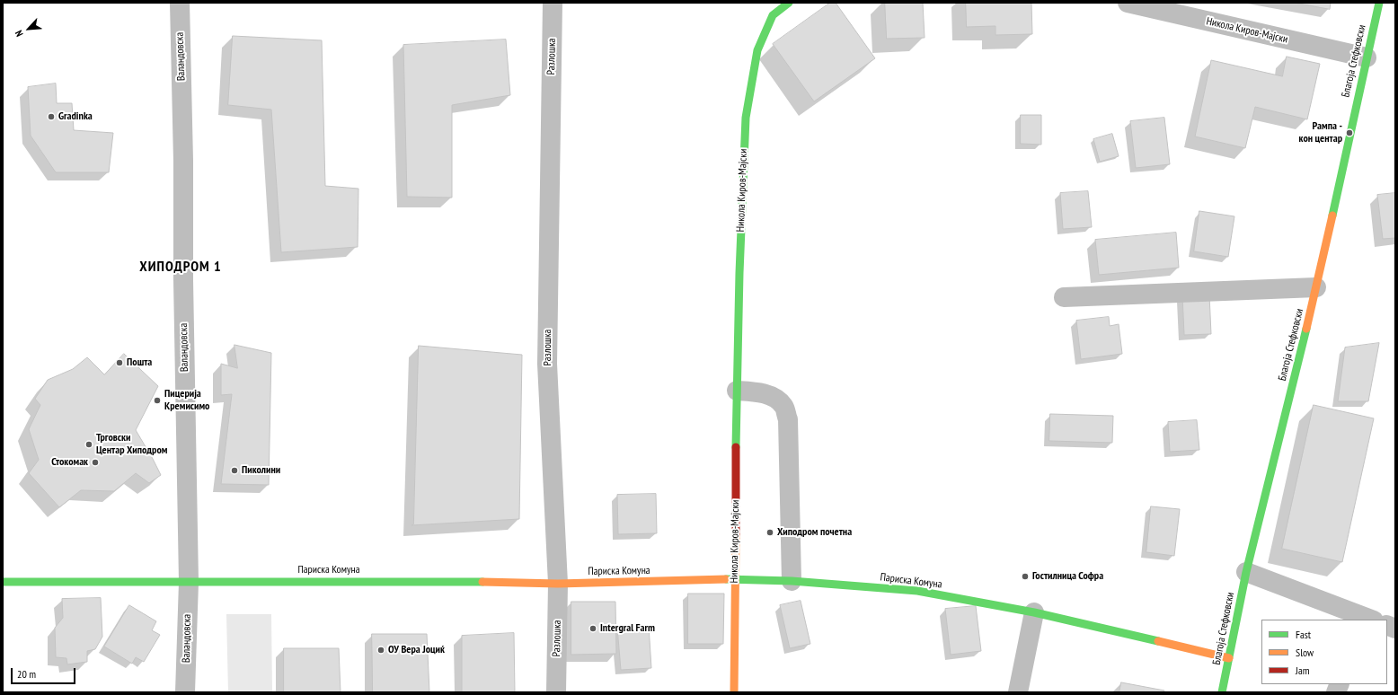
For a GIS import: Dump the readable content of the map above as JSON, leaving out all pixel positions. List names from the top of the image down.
{
  "streets": {
    "street": [
      "Никола Киров-Мајски",
      "Валандовска",
      "Разлошка",
      "Благоја Стефковски",
      "Париска Комуна"
    ]
  },
  "crossings": [
    ["Никола Киров-Мајски", "Благоја Стефковски"],
    ["Никола Киров-Мајски", "Париска Комуна"],
    ["Валандовска", "Париска Комуна"],
    ["Разлошка", "Париска Комуна"],
    ["Благоја Стефковски", "Париска Комуна"]
  ],
  "districts": ["ХИПОДРОМ 1"],
  "places": [
    "Gradinka",
    "Рампа - кон центар",
    "Пошта",
    "Пицерија Кремисимо",
    "Трговски Центар Хиподром",
    "Стокомак",
    "Пиколини",
    "Хиподром почетна",
    "Гостилница Софра",
    "Intergral Farm",
    "ОУ Вера Јоциќ"
  ],
  "legend": ["Fast", "Slow", "Jam"],
  "scale_bar": "20 m",
  "north": "bottom left"
}
